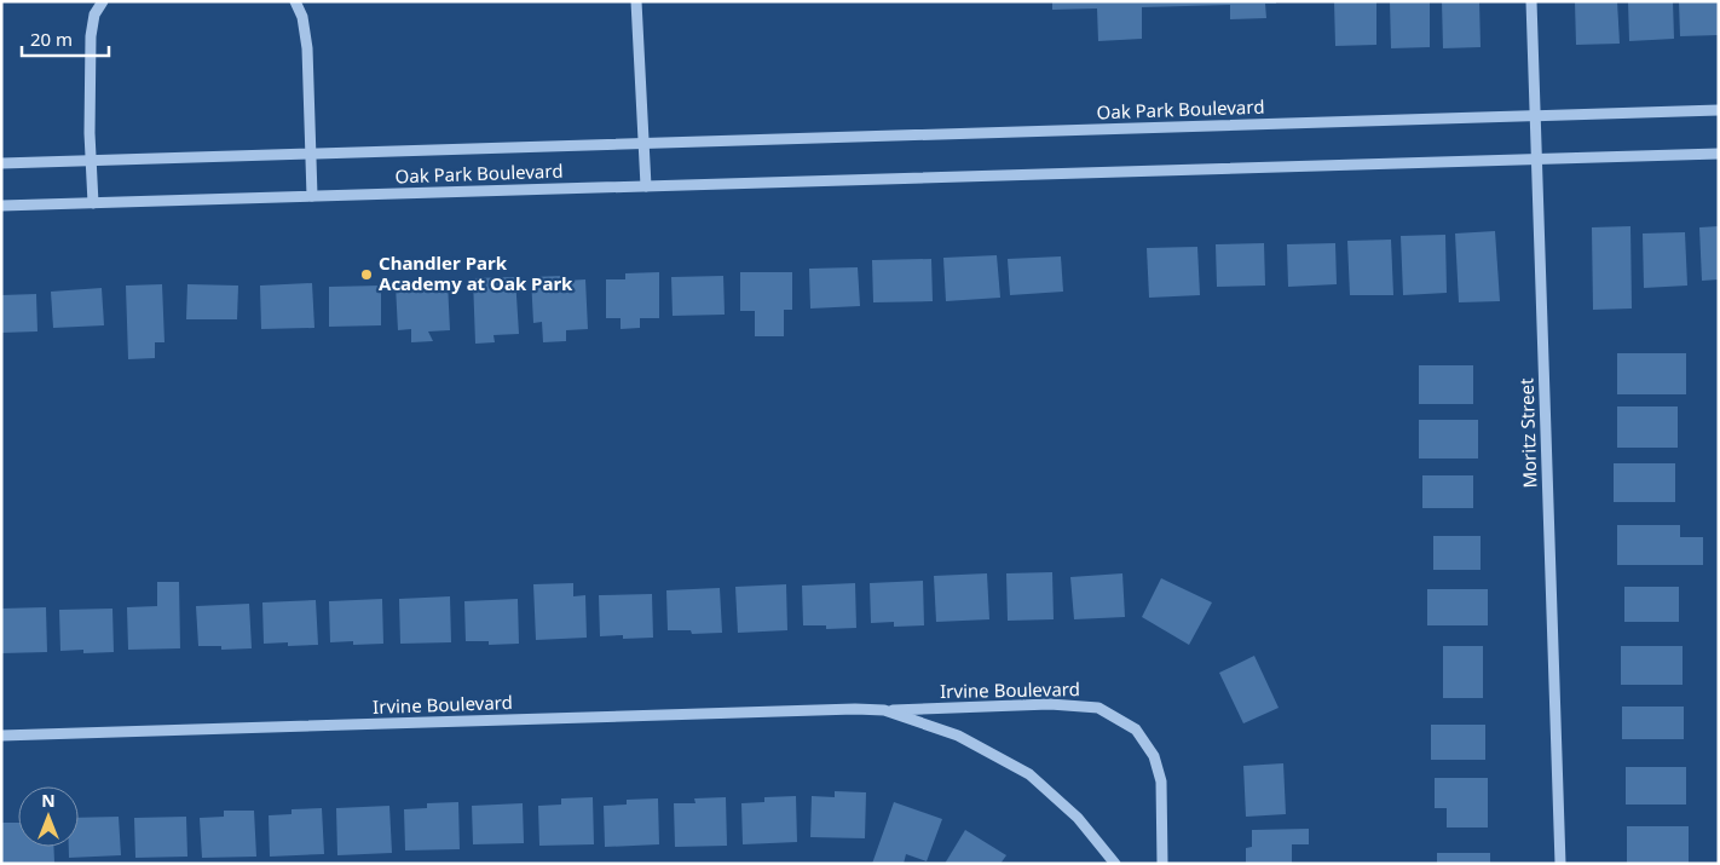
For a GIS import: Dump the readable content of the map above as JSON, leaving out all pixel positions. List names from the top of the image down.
{
  "streets": {
    "street": ["Oak Park Boulevard", "Moritz Street", "Irvine Boulevard"]
  },
  "crossings": [
    ["Oak Park Boulevard", "Moritz Street"]
  ],
  "places": ["Chandler Park Academy at Oak Park"],
  "scale_bar": "20 m",
  "north": "top"
}
